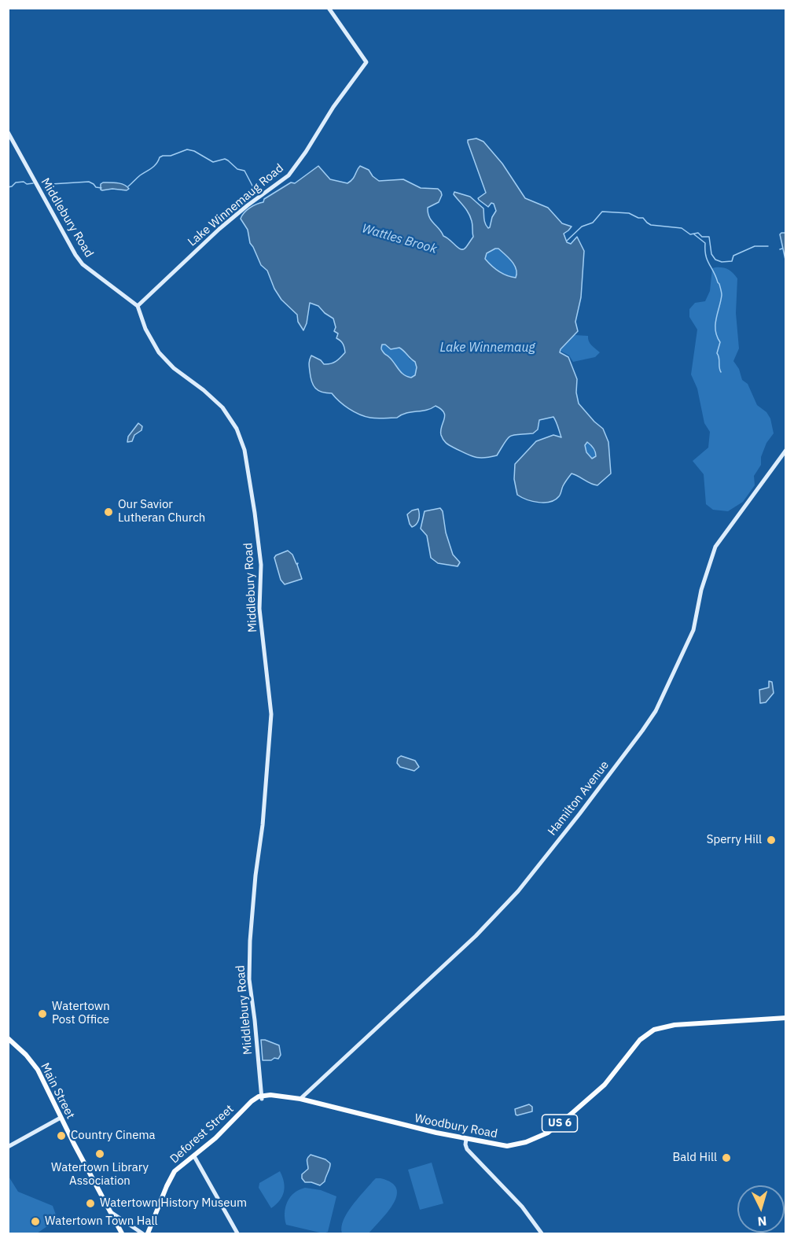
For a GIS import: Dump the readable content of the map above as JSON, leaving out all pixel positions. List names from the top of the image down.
{
  "streets": {
    "main road": [
      "Main Street",
      "US 6",
      "Woodbury Road",
      "Deforest Street"
    ],
    "street": ["Lake Winnemaug Road", "Middlebury Road", "Hamilton Avenue"]
  },
  "crossings": [
    ["Lake Winnemaug Road", "Middlebury Road"],
    ["Middlebury Road", "Woodbury Road"],
    ["Hamilton Avenue", "Woodbury Road"],
    ["Woodbury Road", "Deforest Street"]
  ],
  "water": ["Wattles Brook", "Lake Winnemaug"],
  "places": [
    "Our Savior Lutheran Church",
    "Sperry Hill",
    "Watertown Post Office",
    "Country Cinema",
    "Watertown Library Association",
    "Bald Hill",
    "Watertown History Museum",
    "Watertown Town Hall"
  ],
  "north": "bottom"
}
